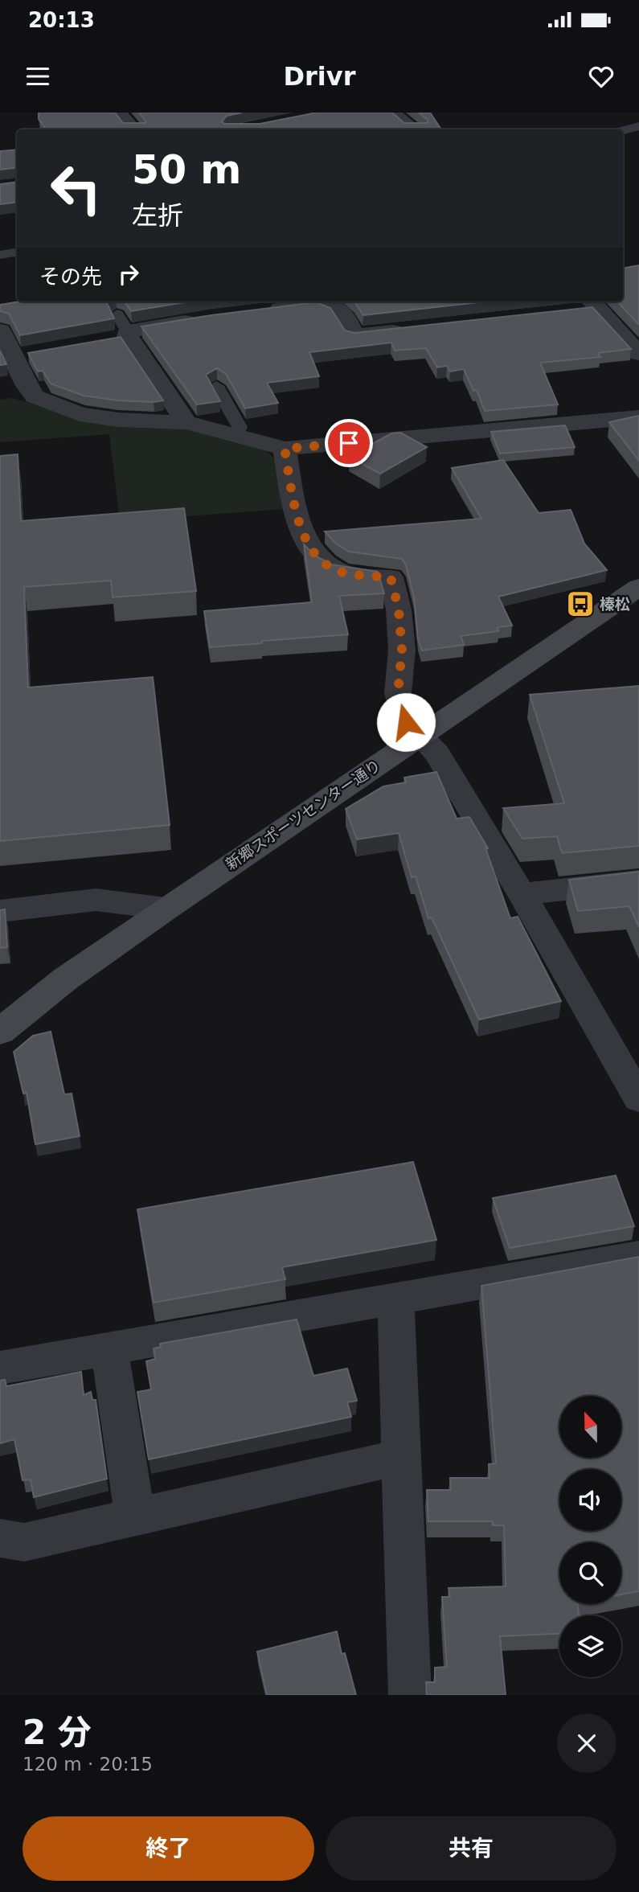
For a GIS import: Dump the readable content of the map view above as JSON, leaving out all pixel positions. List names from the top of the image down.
{
  "streets": {
    "street": ["新郷スポーツセンター通り"]
  },
  "places": {
    "bus stop": ["榛松"]
  },
  "north": "top",
  "page": {
    "status": "20:13",
    "header": "Drivr",
    "turn": ["50 m", "左折"],
    "then": "その先",
    "heading": ["2 分", "120 m · 20:15"],
    "buttons": ["終了", "共有"]
  }
}
